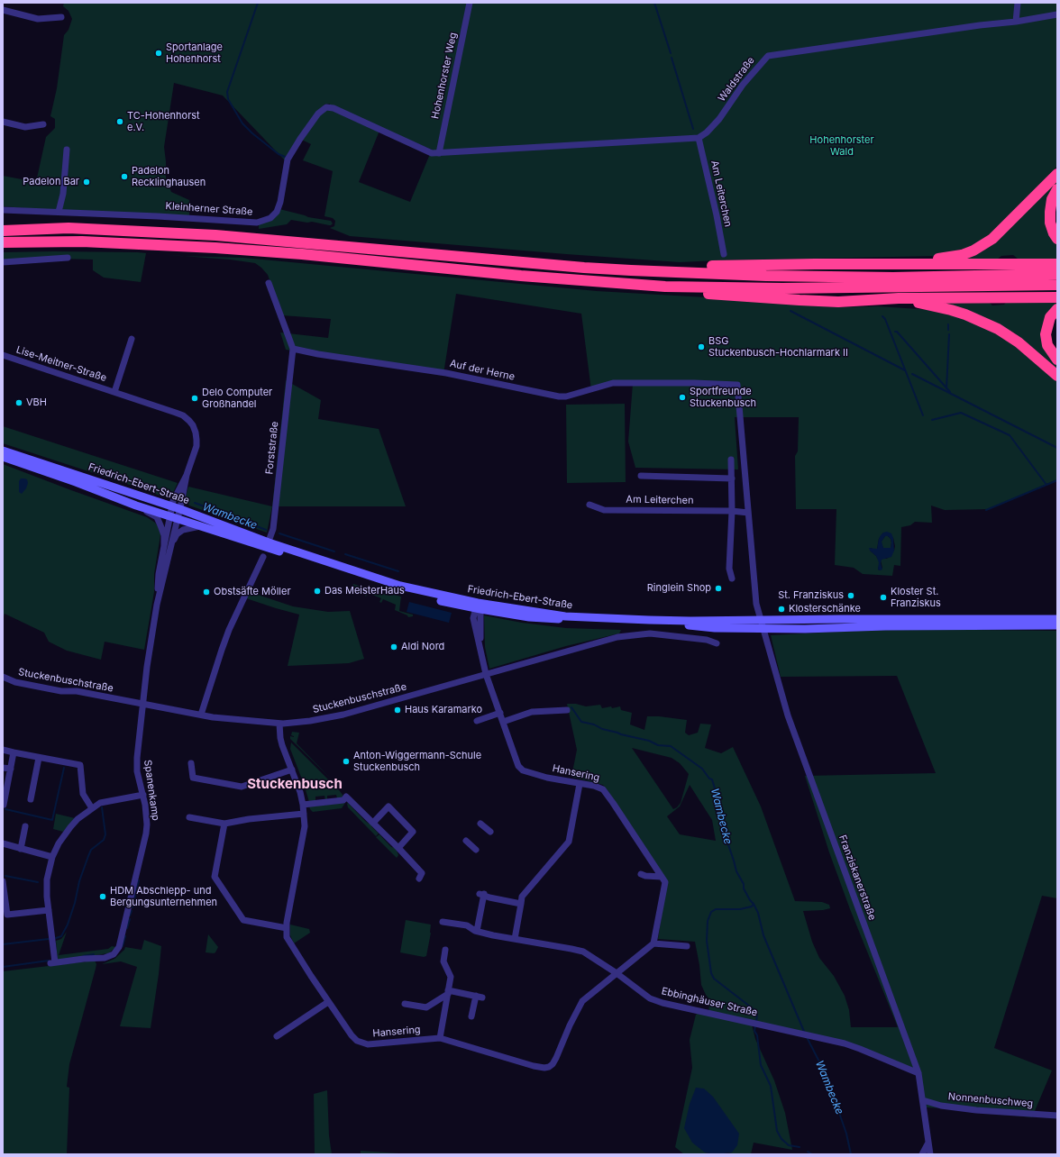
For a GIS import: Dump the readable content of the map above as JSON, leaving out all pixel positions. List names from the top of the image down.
{
  "streets": {
    "main road": ["Friedrich-Ebert-Straße"],
    "street": [
      "Hohenhorster Weg",
      "Waldstraße",
      "Am Leiterchen",
      "Kleinherner Straße",
      "Lise-Meitner-Straße",
      "Auf der Herne",
      "Forststraße",
      "Stuckenbuschstraße",
      "Hansering",
      "Spanenkamp",
      "Franziskanerstraße",
      "Ebbinghäuser Straße",
      "Nonnenbuschweg"
    ]
  },
  "crossings": [
    ["Hohenhorster Weg", "Kleinherner Straße"],
    ["Waldstraße", "Am Leiterchen"],
    ["Am Leiterchen", "Auf der Herne"],
    ["Lise-Meitner-Straße", "Friedrich-Ebert-Straße"],
    ["Lise-Meitner-Straße", "Spanenkamp"],
    ["Auf der Herne", "Forststraße"],
    ["Forststraße", "Friedrich-Ebert-Straße"],
    ["Friedrich-Ebert-Straße", "Hansering"],
    ["Friedrich-Ebert-Straße", "Spanenkamp"],
    ["Friedrich-Ebert-Straße", "Franziskanerstraße"],
    ["Stuckenbuschstraße", "Hansering"],
    ["Stuckenbuschstraße", "Spanenkamp"],
    ["Hansering", "Ebbinghäuser Straße"],
    ["Franziskanerstraße", "Ebbinghäuser Straße"],
    ["Franziskanerstraße", "Nonnenbuschweg"]
  ],
  "districts": ["Stuckenbusch"],
  "water": ["Wambecke"],
  "parks": ["Hohenhorster Wald"],
  "places": [
    "Sportanlage Hohenhorst",
    "TC-Hohenhorst e.V.",
    "Padelon Recklinghausen",
    "Padelon Bar",
    "BSG Stuckenbusch-Hochlarmark II",
    "Sportfreunde Stuckenbusch",
    "Delo Computer Großhandel",
    "VBH",
    "Ringlein Shop",
    "Das MeisterHaus",
    "Obstsäfte Möller",
    "St. Franziskus",
    "Kloster St. Franziskus",
    "Klosterschänke",
    "Aldi Nord",
    "Haus Karamarko",
    "Anton-Wiggermann-Schule Stuckenbusch",
    "HDM Abschlepp- und Bergungsunternehmen"
  ]
}
